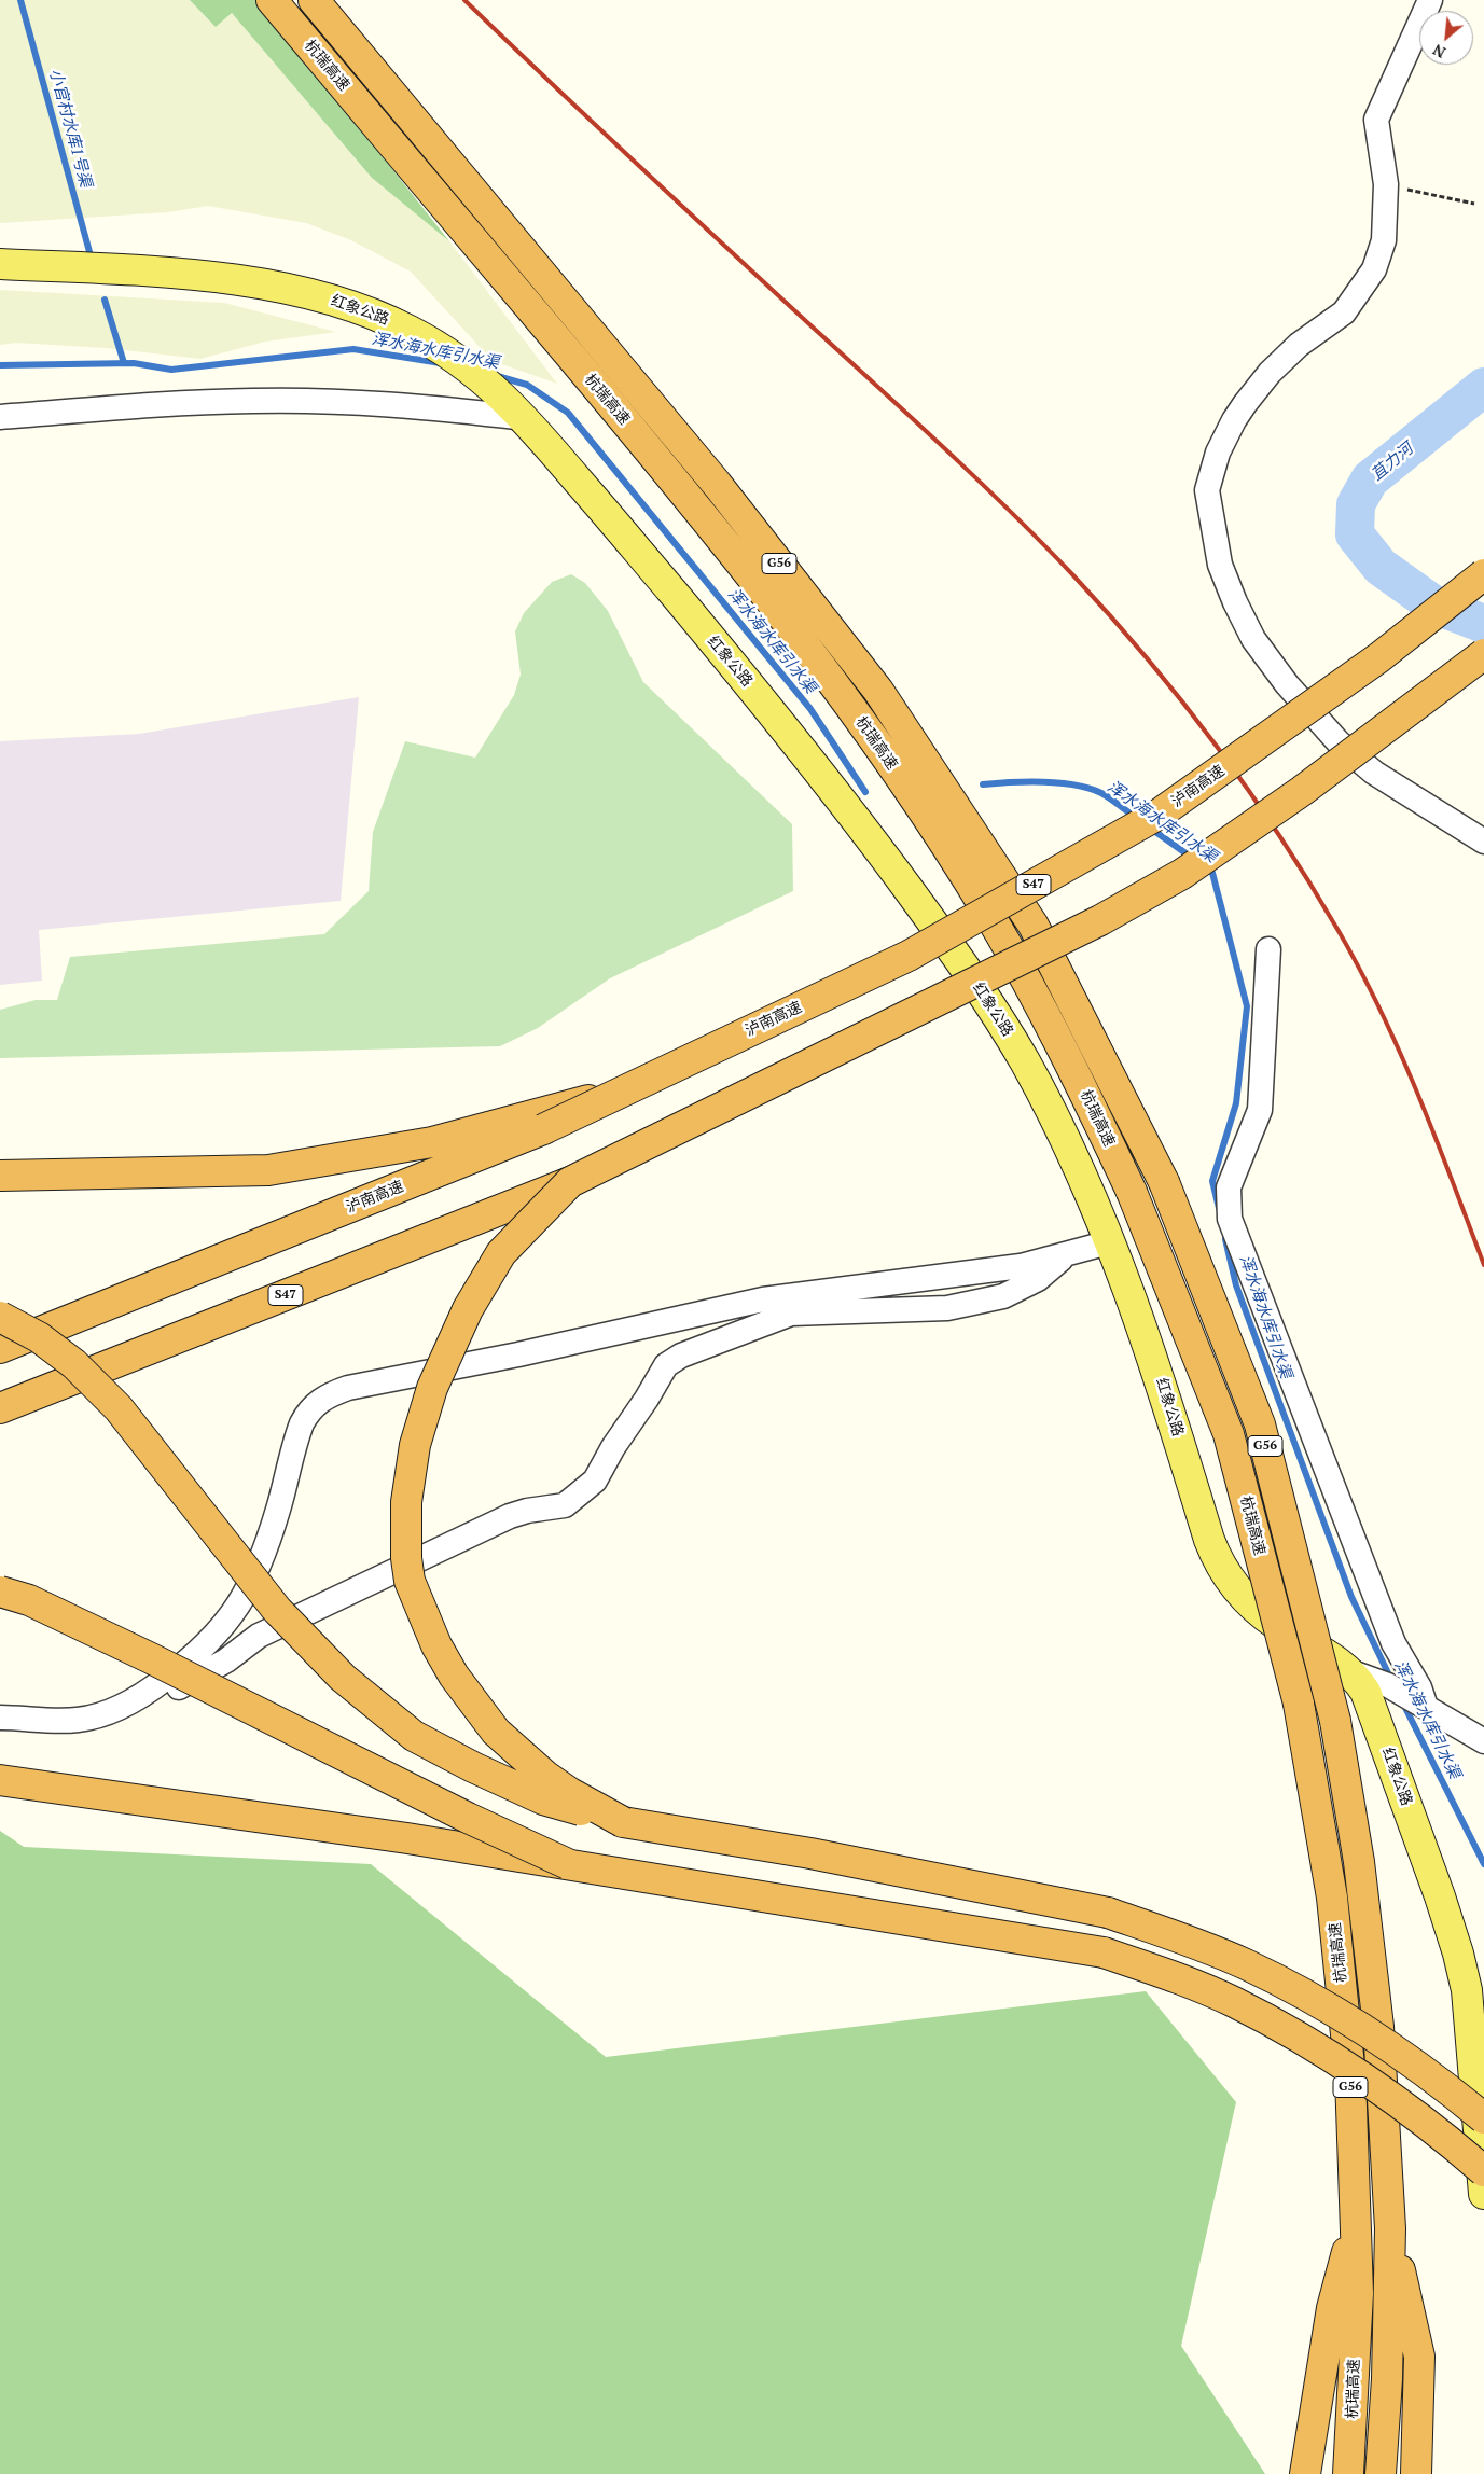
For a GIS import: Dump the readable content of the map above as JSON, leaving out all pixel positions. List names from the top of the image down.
{
  "streets": {
    "highway": [
      "杭瑞高速",
      "G56",
      "泸南高速",
      "S47"
    ],
    "main road": ["红象公路"]
  },
  "water": ["小官村水库1号渠", "浑水海水库引水渠", "苴力河"],
  "north": "bottom left"
}
